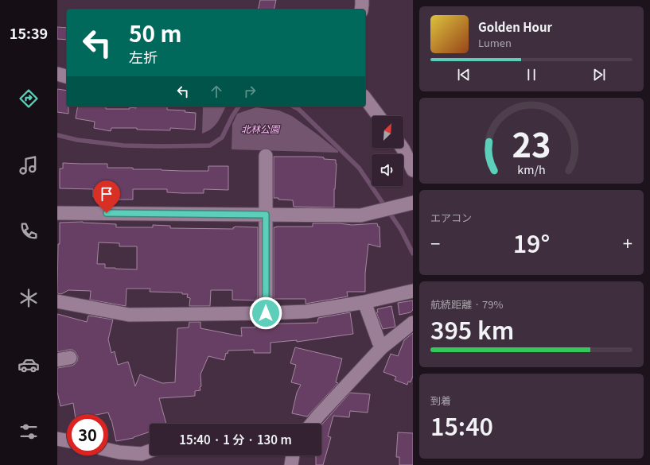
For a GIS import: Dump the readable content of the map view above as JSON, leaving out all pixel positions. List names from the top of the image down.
{
  "parks": ["北林公園"],
  "north": "top right",
  "page": {
    "tabs": "15:39",
    "turn": ["50 m", "左折"],
    "song": ["Golden Hour", "Lumen"],
    "tile": [
      "エアコン",
      ["航続距離 · 79%", "395 km"],
      ["到着", "15:40"]
    ],
    "heat": ["−", "19°", "+"],
    "limit": "30",
    "trip": "15:40 · 1 分 · 130 m",
    "gauge": ["23", "km/h"]
  }
}
